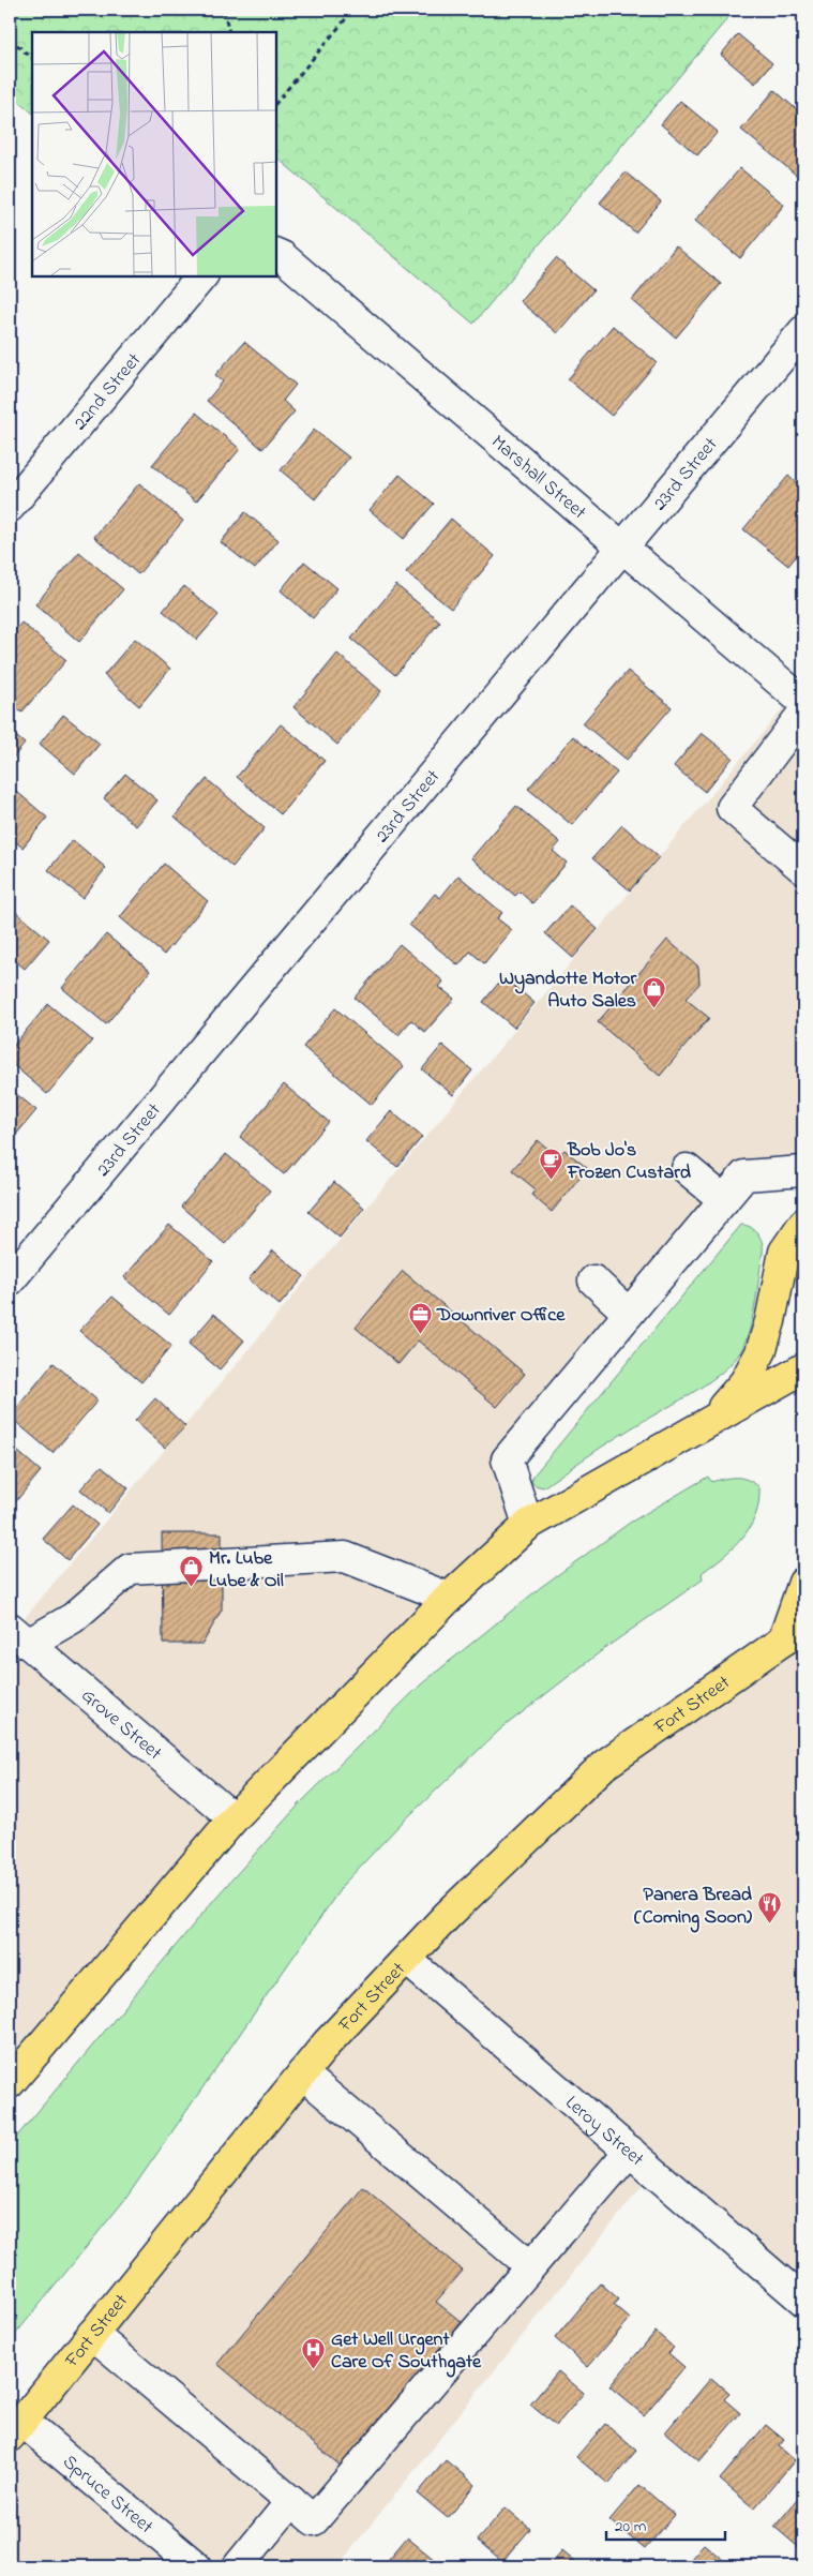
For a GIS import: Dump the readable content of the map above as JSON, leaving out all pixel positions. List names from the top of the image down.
{
  "streets": {
    "main road": ["Fort Street"],
    "street": [
      "22nd Street",
      "23rd Street",
      "Marshall Street",
      "Grove Street",
      "Leroy Street",
      "Spruce Street"
    ]
  },
  "crossings": [
    ["23rd Street", "Marshall Street"],
    ["Fort Street", "Leroy Street"],
    ["Fort Street", "Spruce Street"]
  ],
  "places": {
    "shop": ["Wyandotte Motor Auto Sales", "Mr. Lube Lube & Oil"],
    "cafe": ["Bob Jo's Frozen Custard"],
    "office": ["Downriver Office"],
    "restaurant": ["Panera Bread (Coming Soon)"],
    "hospital": ["Get Well Urgent Care Of Southgate"]
  },
  "scale_bar": "20 m"
}
